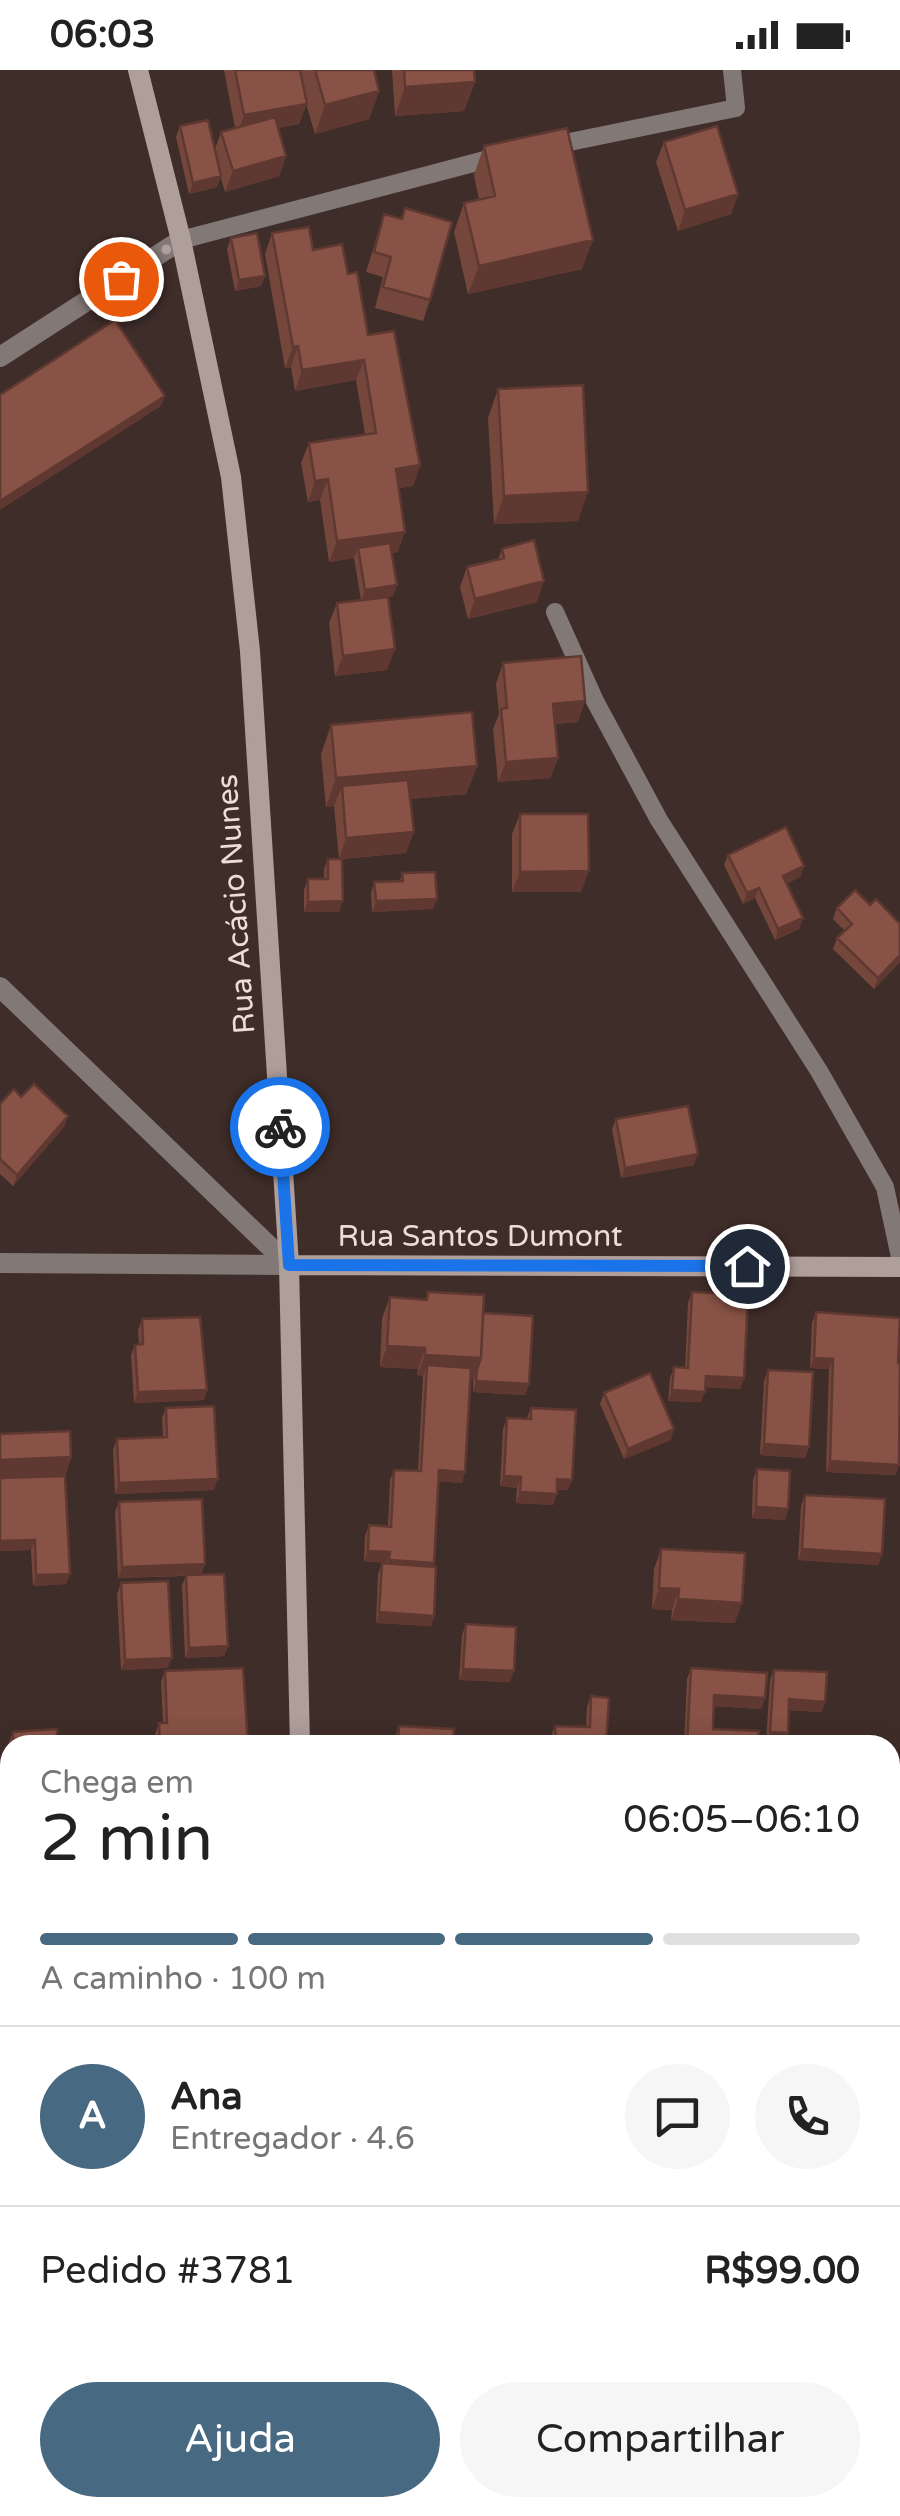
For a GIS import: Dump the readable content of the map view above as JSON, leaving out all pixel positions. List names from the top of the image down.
{
  "streets": {
    "street": ["Rua Acácio Nunes", "Rua Santos Dumont"]
  },
  "crossings": [
    ["Rua Acácio Nunes", "Rua Santos Dumont"]
  ],
  "page": {
    "status": "06:03",
    "heading": ["2 min", "Chega em", "06:05–06:10"],
    "panel": [
      "Ana",
      "Entregador · 4.6",
      "Pedido #3781",
      "R$99.00"
    ],
    "bar": "A caminho · 100 m",
    "round": "A",
    "buttons": ["Ajuda", "Compartilhar"]
  }
}
